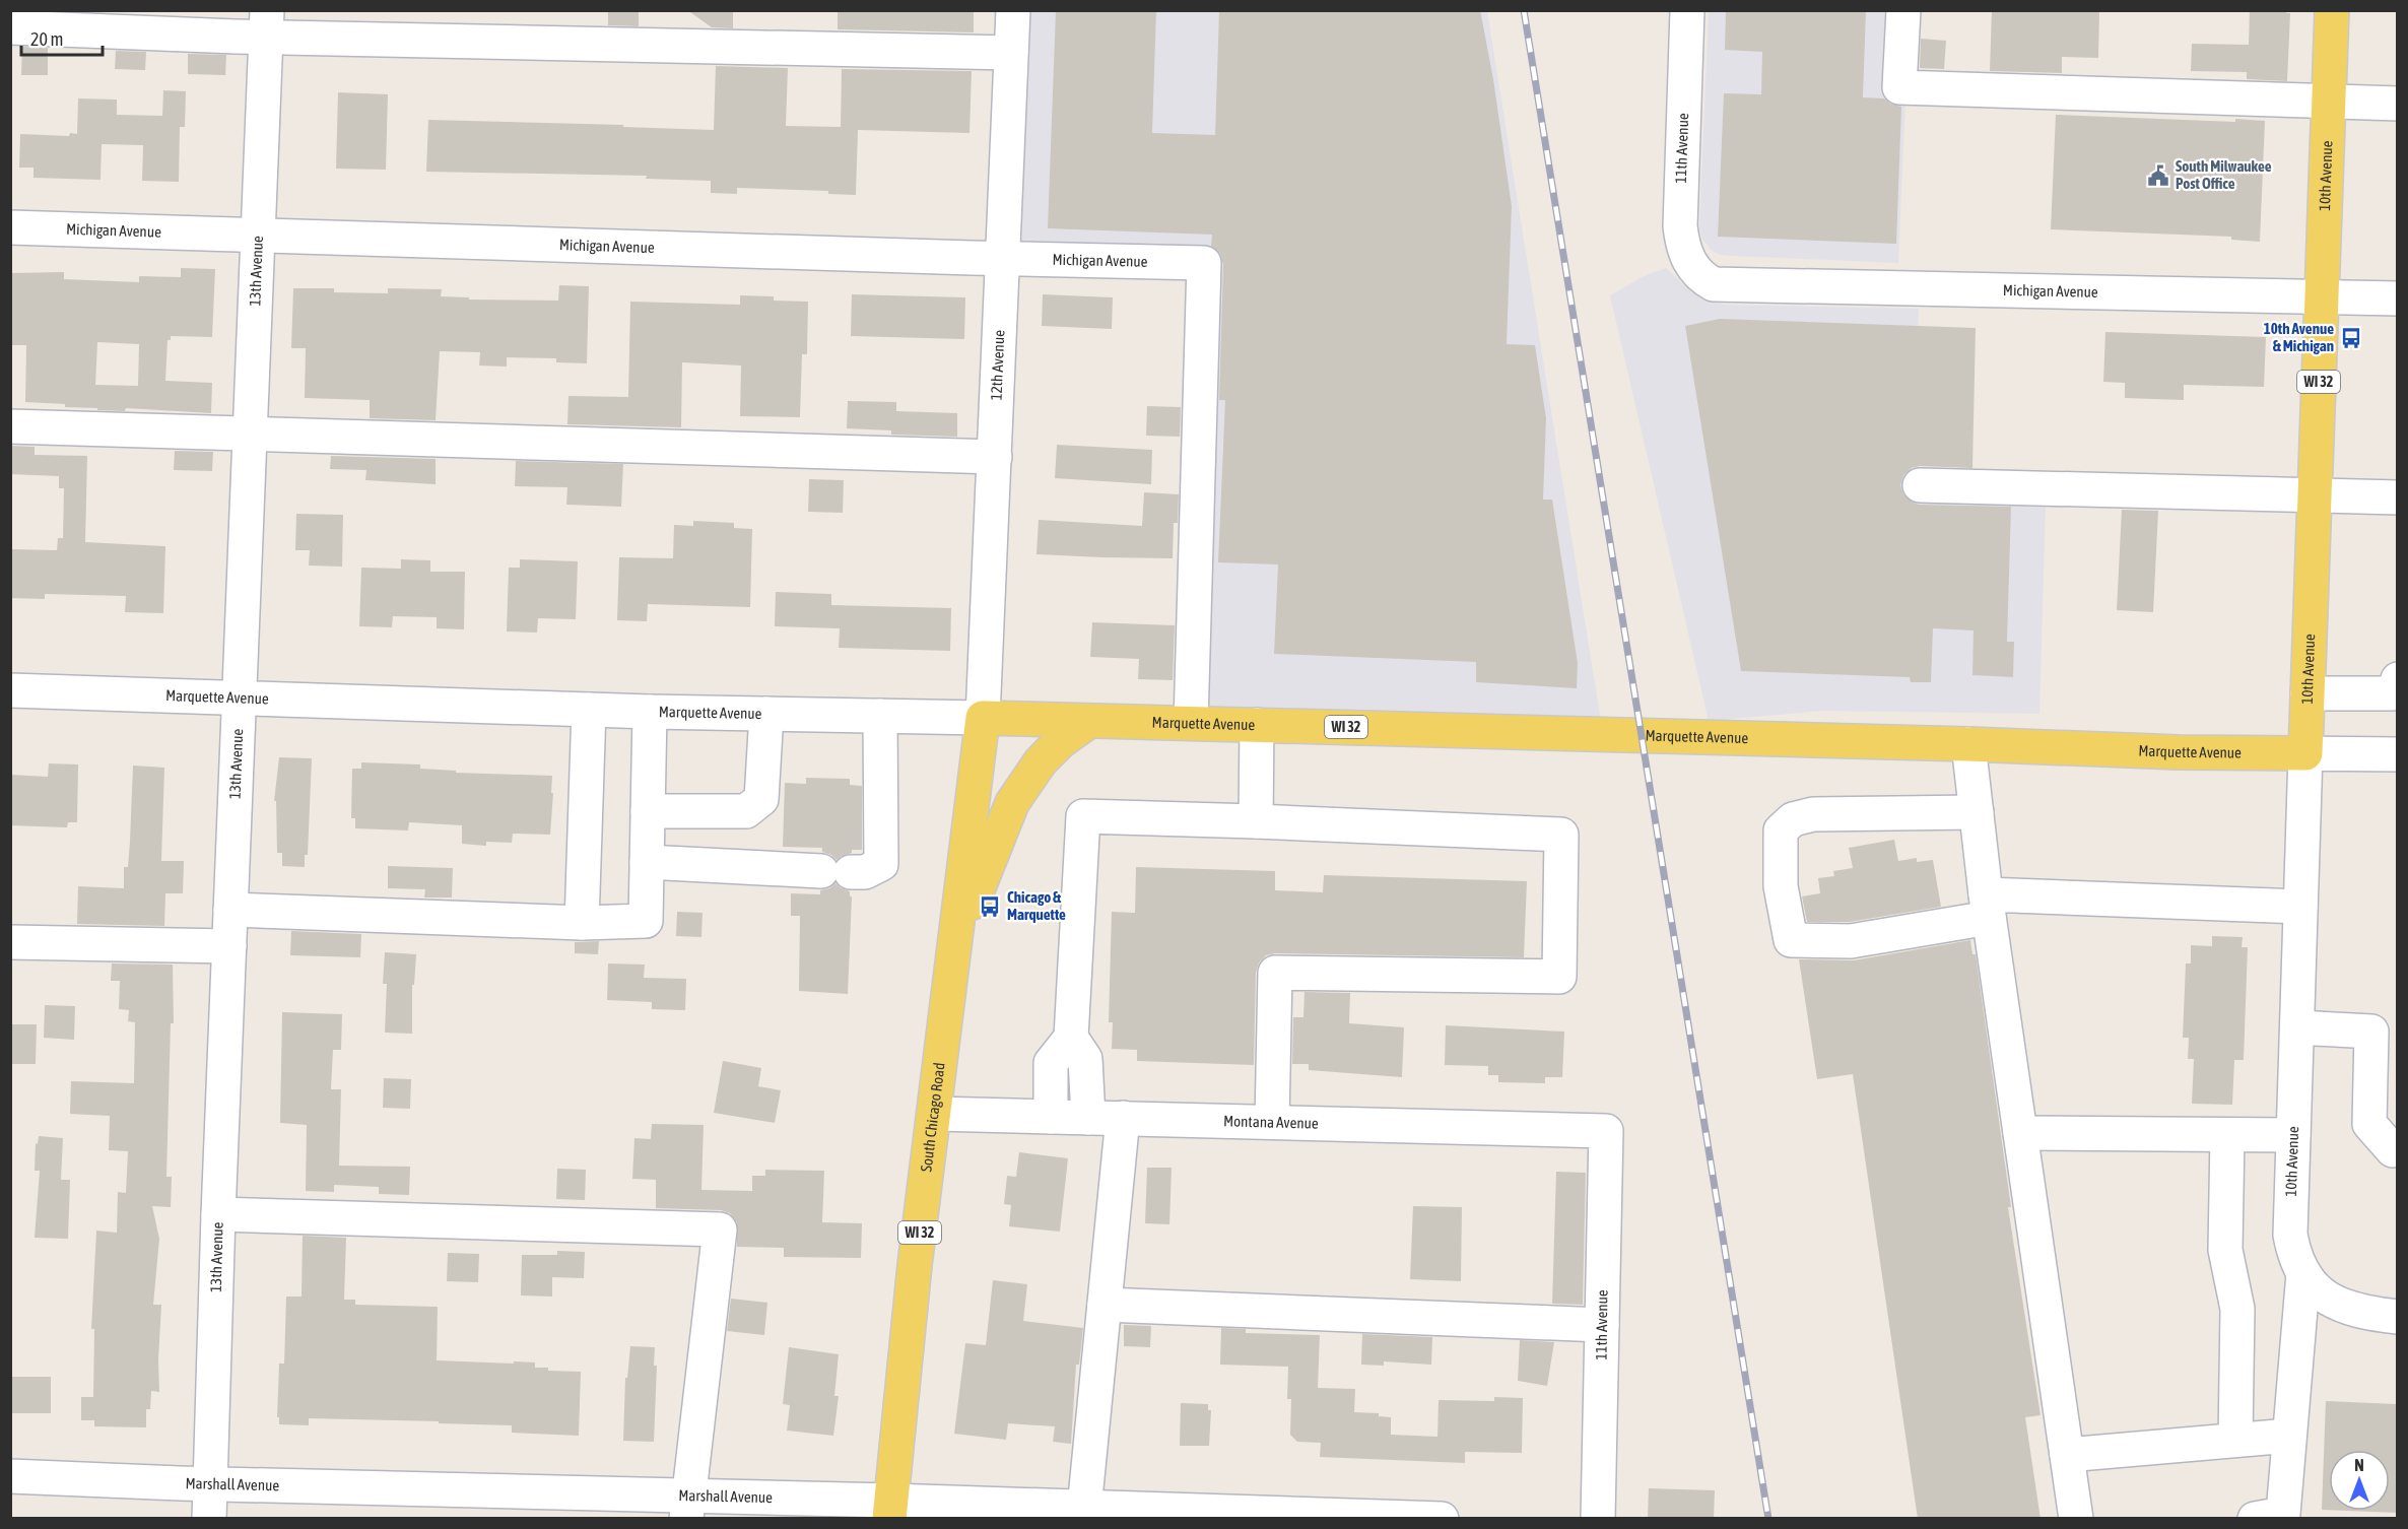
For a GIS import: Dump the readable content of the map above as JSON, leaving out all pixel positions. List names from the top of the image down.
{
  "streets": {
    "main road": [
      "10th Avenue",
      "WI 32",
      "Marquette Avenue",
      "South Chicago Road"
    ],
    "street": [
      "11th Avenue",
      "Michigan Avenue",
      "13th Avenue",
      "12th Avenue",
      "Montana Avenue",
      "Marshall Avenue"
    ]
  },
  "crossings": [
    ["11th Avenue", "Michigan Avenue"],
    ["11th Avenue", "Montana Avenue"],
    ["10th Avenue", "Michigan Avenue"],
    ["10th Avenue", "Marquette Avenue"],
    ["Michigan Avenue", "13th Avenue"],
    ["Michigan Avenue", "12th Avenue"],
    ["Michigan Avenue", "Marquette Avenue"],
    ["13th Avenue", "Marquette Avenue"],
    ["13th Avenue", "Marshall Avenue"],
    ["12th Avenue", "Marquette Avenue"],
    ["12th Avenue", "South Chicago Road"],
    ["WI 32", "Marquette Avenue"],
    ["WI 32", "South Chicago Road"],
    ["Marquette Avenue", "South Chicago Road"],
    ["South Chicago Road", "Montana Avenue"],
    ["South Chicago Road", "Marshall Avenue"]
  ],
  "places": {
    "public building": ["South Milwaukee Post Office"],
    "bus stop": ["10th Avenue & Michigan", "Chicago & Marquette"]
  },
  "scale_bar": "20 m",
  "north": "top"
}
